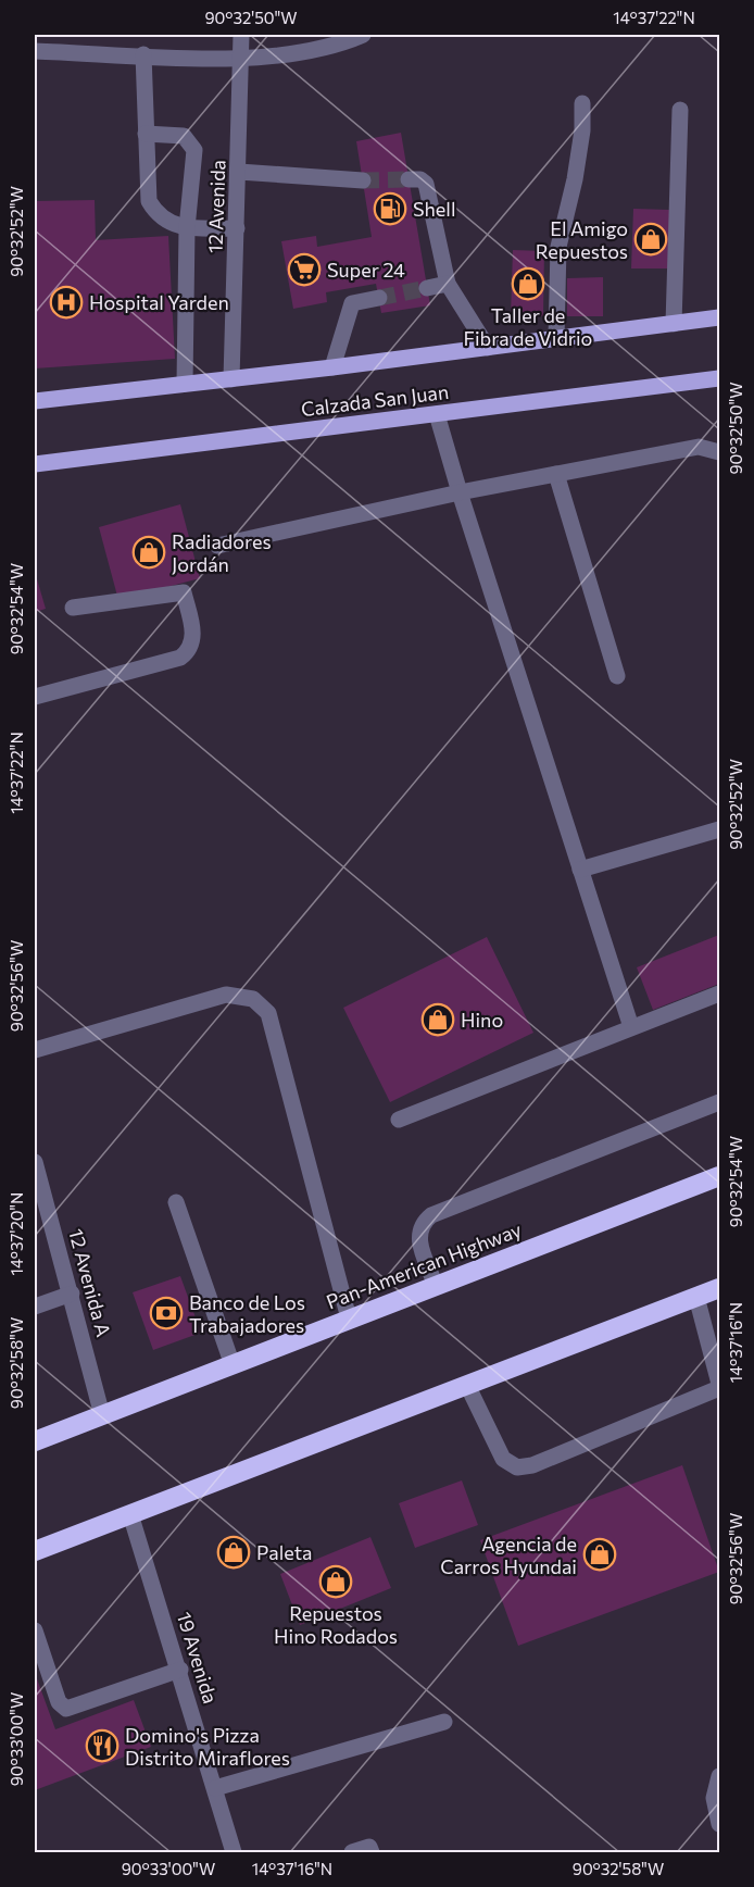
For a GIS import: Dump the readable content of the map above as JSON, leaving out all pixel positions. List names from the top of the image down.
{
  "streets": {
    "highway": ["Pan-American Highway"],
    "main road": ["Calzada San Juan"],
    "street": ["12 Avenida", "12 Avenida A", "19 Avenida"]
  },
  "crossings": [
    ["12 Avenida", "Calzada San Juan"],
    ["Pan-American Highway", "12 Avenida A"]
  ],
  "places": {
    "fuel station": ["Shell"],
    "shop": [
      "El Amigo Repuestos",
      "Taller de Fibra de Vidrio",
      "Radiadores Jordán",
      "Hino",
      "Paleta",
      "Agencia de Carros Hyundai",
      "Repuestos Hino Rodados"
    ],
    "supermarket": ["Super 24"],
    "hospital": ["Hospital Yarden"],
    "bank": ["Banco de Los Trabajadores"],
    "restaurant": ["Domino's Pizza Distrito Miraflores"]
  },
  "coordinates": [
    "90°32'50\"W",
    "14°37'22\"N",
    "90°32'52\"W",
    "90°32'54\"W",
    "90°32'56\"W",
    "14°37'20\"N",
    "14°37'16\"N",
    "90°32'58\"W",
    "90°33'00\"W"
  ]
}
